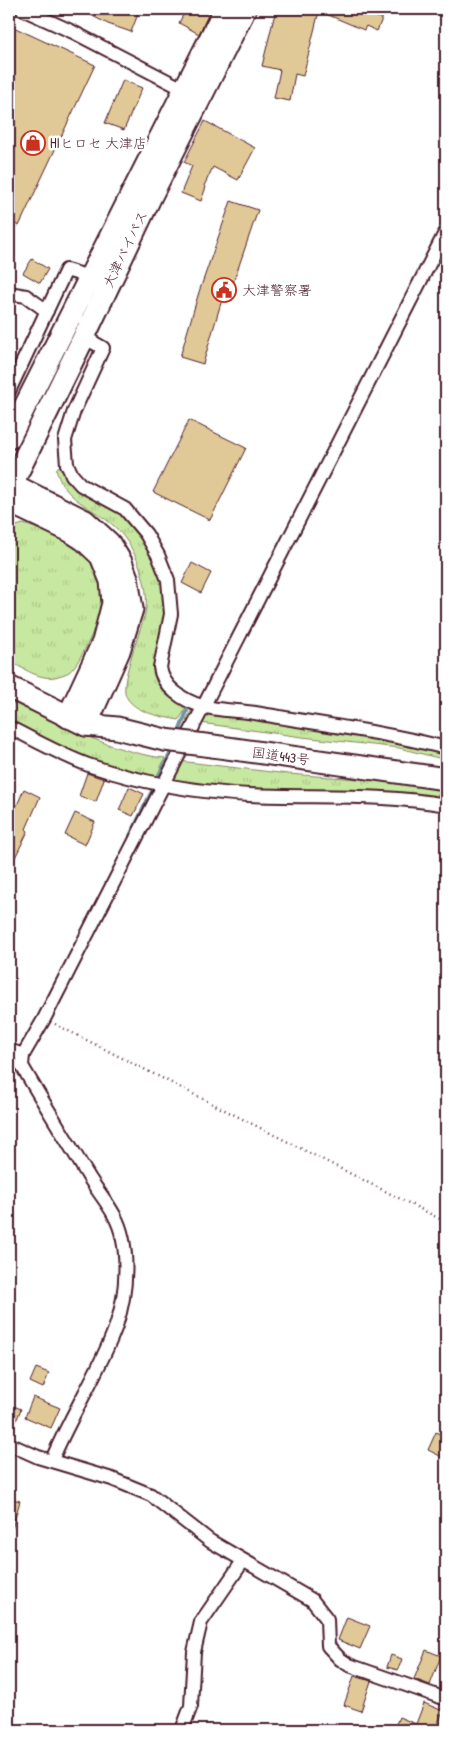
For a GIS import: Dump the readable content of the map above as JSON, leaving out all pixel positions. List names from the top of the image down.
{
  "streets": {
    "highway": ["大津バイパス", "国道443号"]
  },
  "places": {
    "shop": ["HIヒロセ 大津店"],
    "public building": ["大津警察署"]
  }
}
